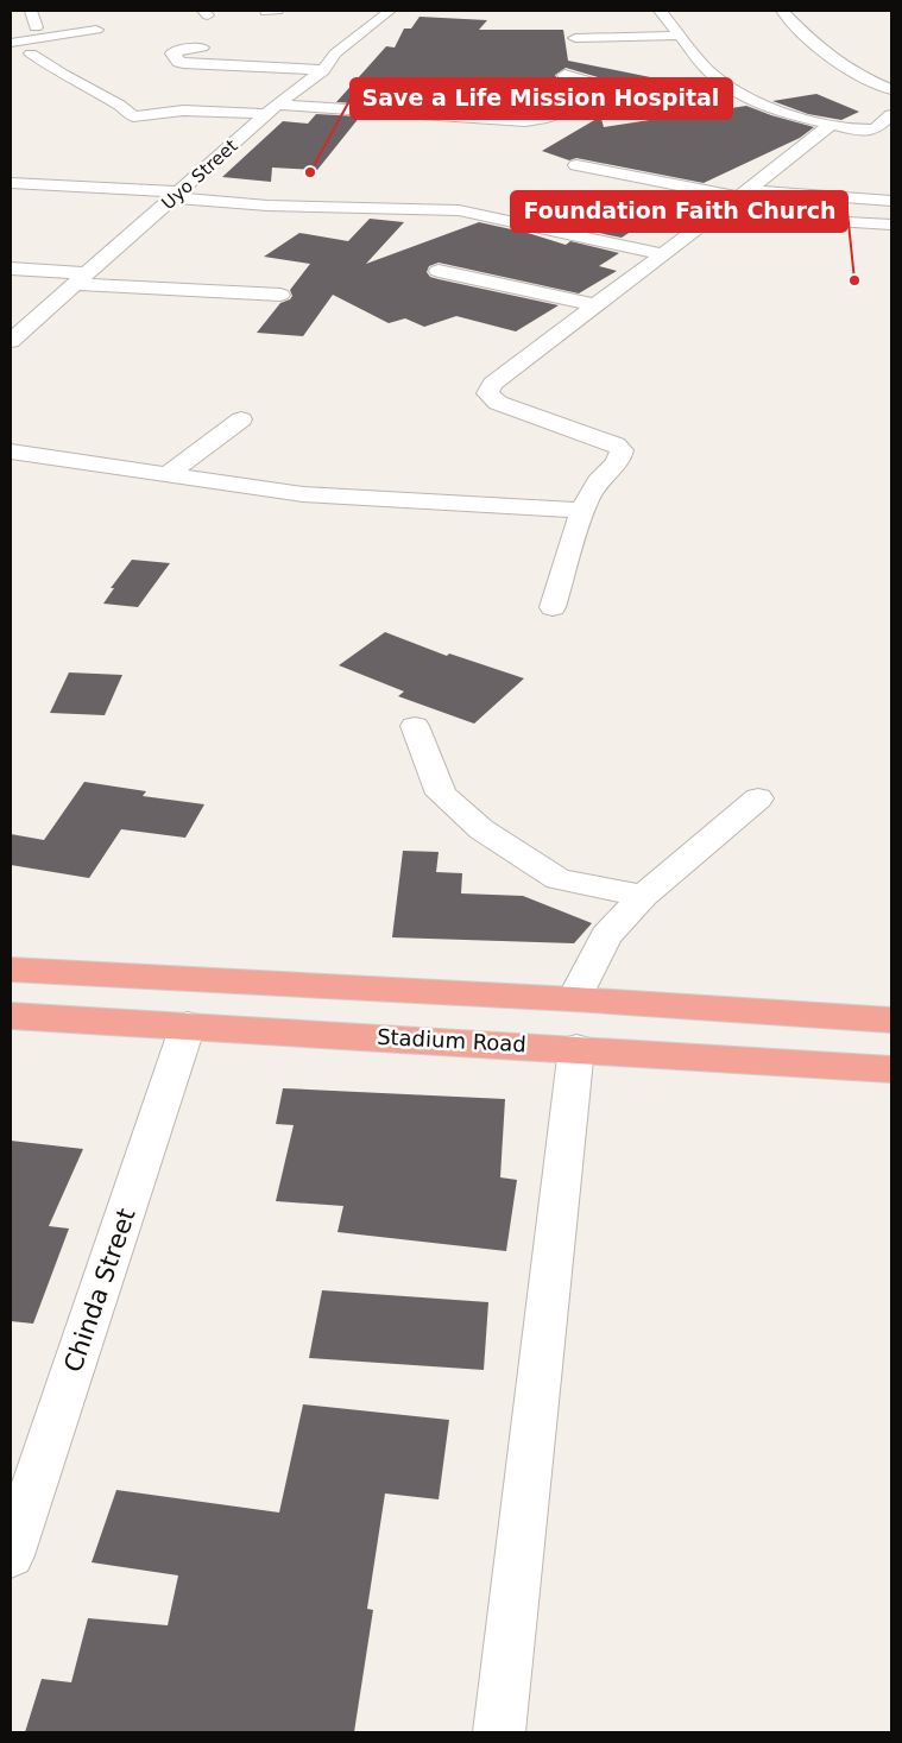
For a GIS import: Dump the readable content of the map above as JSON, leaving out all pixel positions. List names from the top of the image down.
{
  "streets": {
    "main road": ["Stadium Road"],
    "street": ["Uyo Street", "Chinda Street"]
  },
  "crossings": [
    ["Stadium Road", "Chinda Street"]
  ],
  "places": ["Save a Life Mission Hospital", "Foundation Faith Church"]
}
